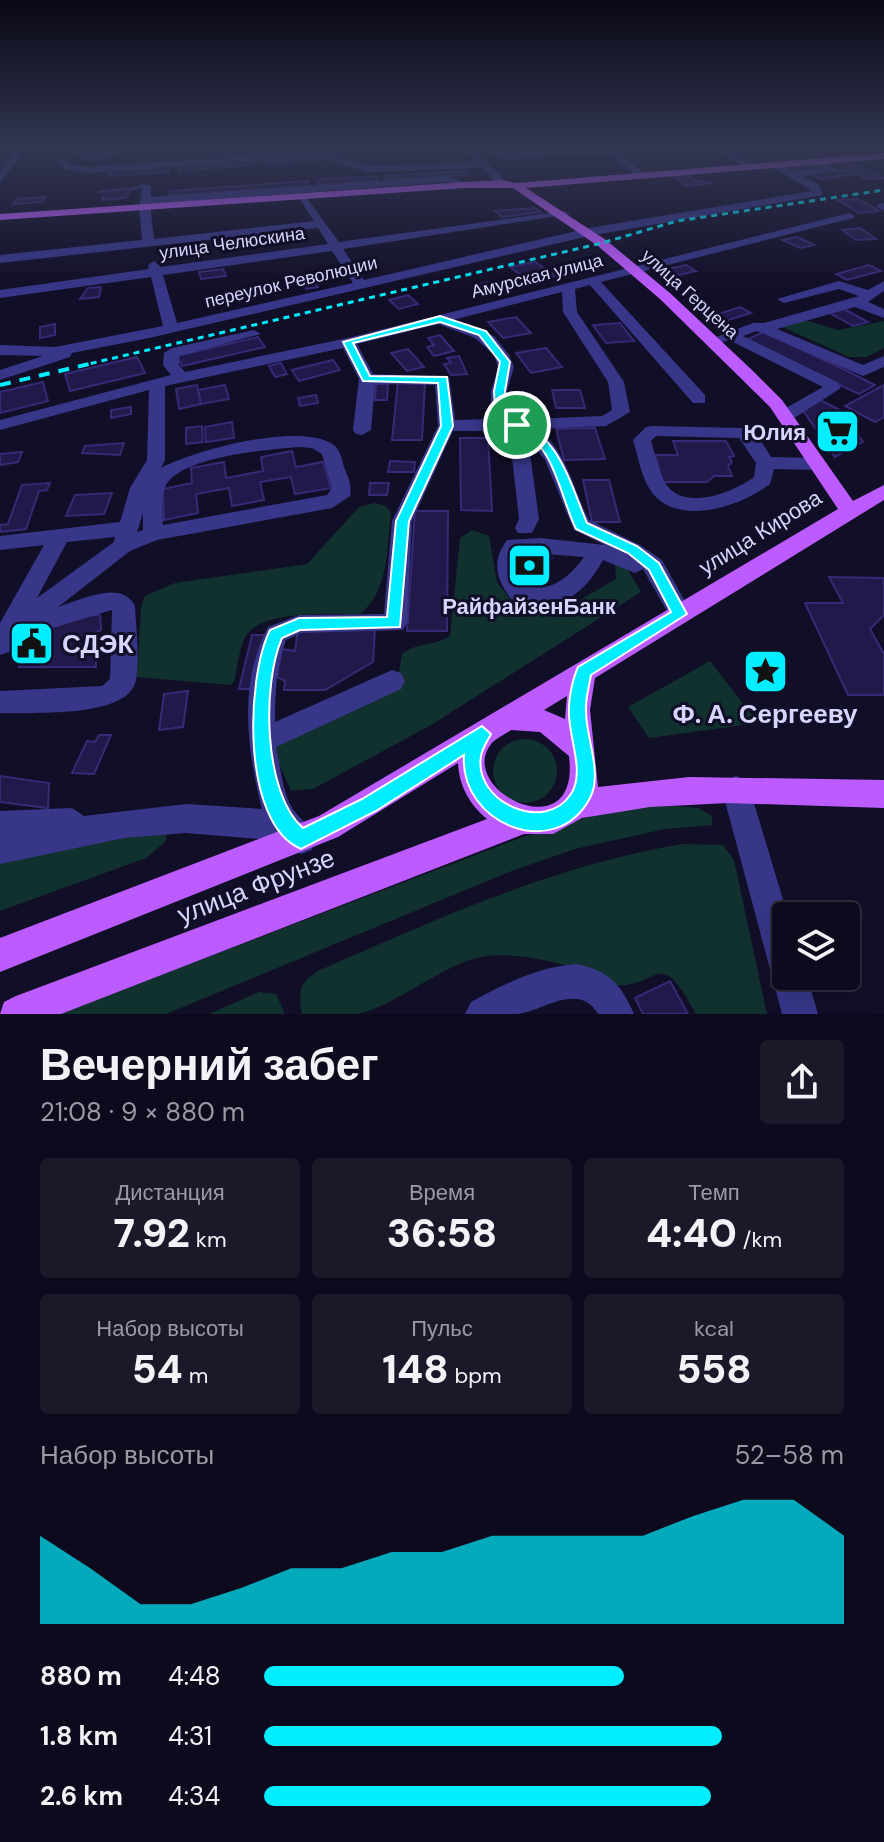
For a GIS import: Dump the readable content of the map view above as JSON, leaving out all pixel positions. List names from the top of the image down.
{
  "streets": {
    "main road": ["улица Герцена", "улица Кирова", "улица Фрунзе"],
    "street": ["улица Челюскина", "Амурская улица", "переулок Революции"]
  },
  "crossings": [
    ["улица Челюскина", "улица Герцена"],
    ["Амурская улица", "улица Герцена"],
    ["переулок Революции", "улица Герцена"],
    ["улица Герцена", "улица Кирова"],
    ["улица Кирова", "улица Фрунзе"]
  ],
  "places": {
    "supermarket": ["Юлия"],
    "bank": ["РайфайзенБанк"],
    "public building": ["СДЭК"],
    "place": ["Ф. А. Сергееву"]
  },
  "page": {
    "heading": ["Вечерний забег", "21:08 · 9 × 880 m"],
    "stats": [
      ["Дистанция", "7.92 km"],
      ["Время", "36:58"],
      ["Темп", "4:40 /km"],
      ["Набор высоты", "54 m"],
      ["Пульс", "148 bpm"],
      ["kcal", "558"]
    ],
    "chart": ["Набор высоты", "52–58 m"],
    "list": [
      {
        "name": "880 m",
        "note": "4:48"
      },
      {
        "name": "1.8 km",
        "note": "4:31"
      },
      {
        "name": "2.6 km",
        "note": "4:34"
      }
    ]
  }
}
